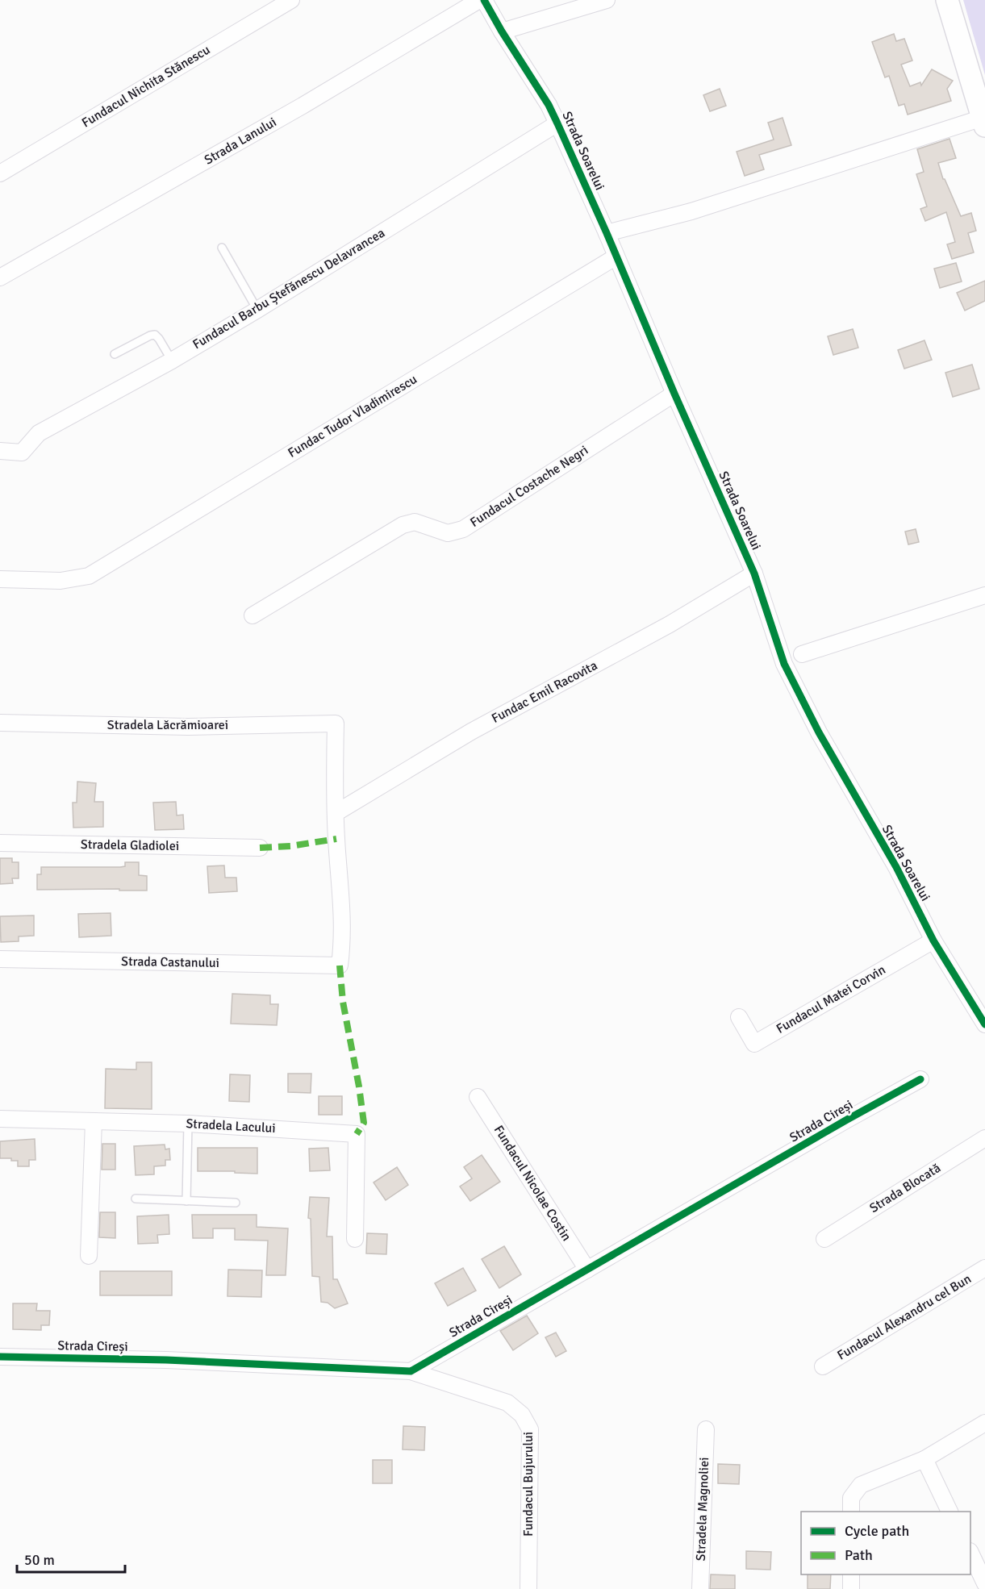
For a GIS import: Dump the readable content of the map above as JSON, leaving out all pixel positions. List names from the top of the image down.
{
  "streets": {
    "street": [
      "Fundacul Nichita Stănescu",
      "Strada Lanului",
      "Strada Soarelui",
      "Fundacul Barbu Ștefănescu Delavrancea",
      "Fundac Tudor Vladimirescu",
      "Fundacul Costache Negri",
      "Fundac Emil Racovita",
      "Stradela Lăcrămioarei",
      "Stradela Gladiolei",
      "Strada Castanului",
      "Fundacul Matei Corvin",
      "Strada Cireși",
      "Stradela Lacului",
      "Fundacul Nicolae Costin",
      "Strada Blocată",
      "Fundacul Alexandru cel Bun",
      "Fundacul Bujurului",
      "Stradela Magnoliei"
    ]
  },
  "crossings": [
    ["Strada Soarelui", "Fundacul Barbu Ștefănescu Delavrancea"],
    ["Strada Soarelui", "Fundac Tudor Vladimirescu"],
    ["Strada Soarelui", "Fundacul Costache Negri"],
    ["Strada Soarelui", "Fundac Emil Racovita"],
    ["Strada Soarelui", "Fundacul Matei Corvin"],
    ["Fundac Emil Racovita", "Stradela Lăcrămioarei"],
    ["Fundac Emil Racovita", "Strada Castanului"],
    ["Stradela Lăcrămioarei", "Strada Castanului"],
    ["Strada Cireși", "Fundacul Nicolae Costin"],
    ["Strada Cireși", "Fundacul Bujurului"]
  ],
  "legend": ["Cycle path", "Path"],
  "scale_bar": "50 m"
}
